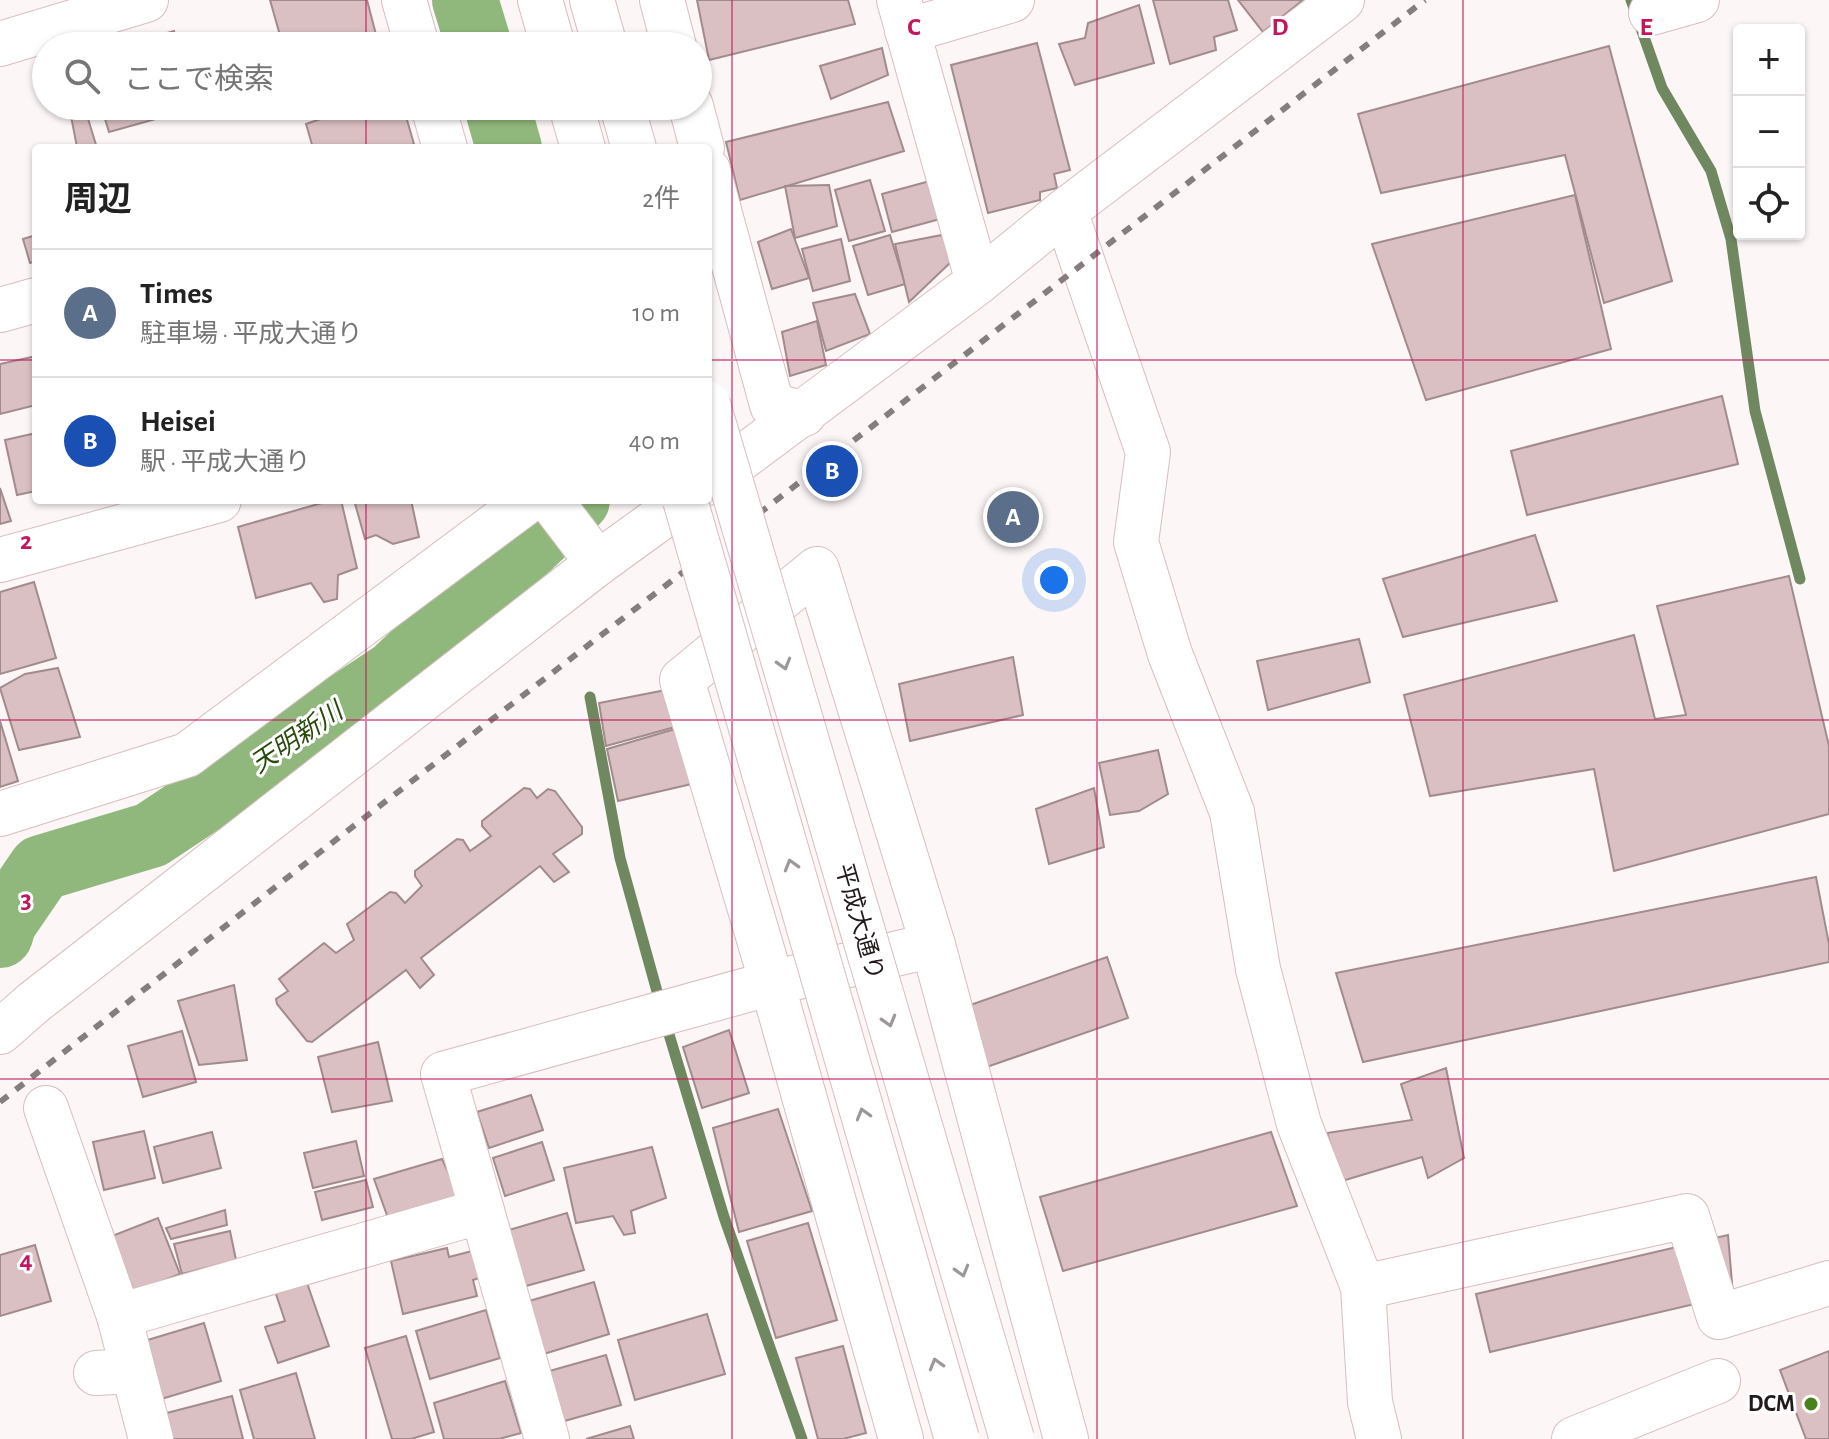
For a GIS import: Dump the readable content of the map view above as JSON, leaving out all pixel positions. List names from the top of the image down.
{
  "streets": {
    "street": ["平成大通り"]
  },
  "water": ["天明新川"],
  "places": ["DCM"],
  "page": {
    "map_buttons": ["+", "−"],
    "search": "ここで検索",
    "heading": ["周辺", "2件"],
    "list": [
      {
        "mark": "A",
        "name": "Times",
        "note": "駐車場 · 平成大通り",
        "value": "10 m"
      },
      {
        "mark": "B",
        "name": "Heisei",
        "note": "駅 · 平成大通り",
        "value": "40 m"
      }
    ],
    "pins": ["B", "A"]
  },
  "grid": {
    "columns": ["C", "D", "E"],
    "rows": ["2", "3", "4"]
  }
}
